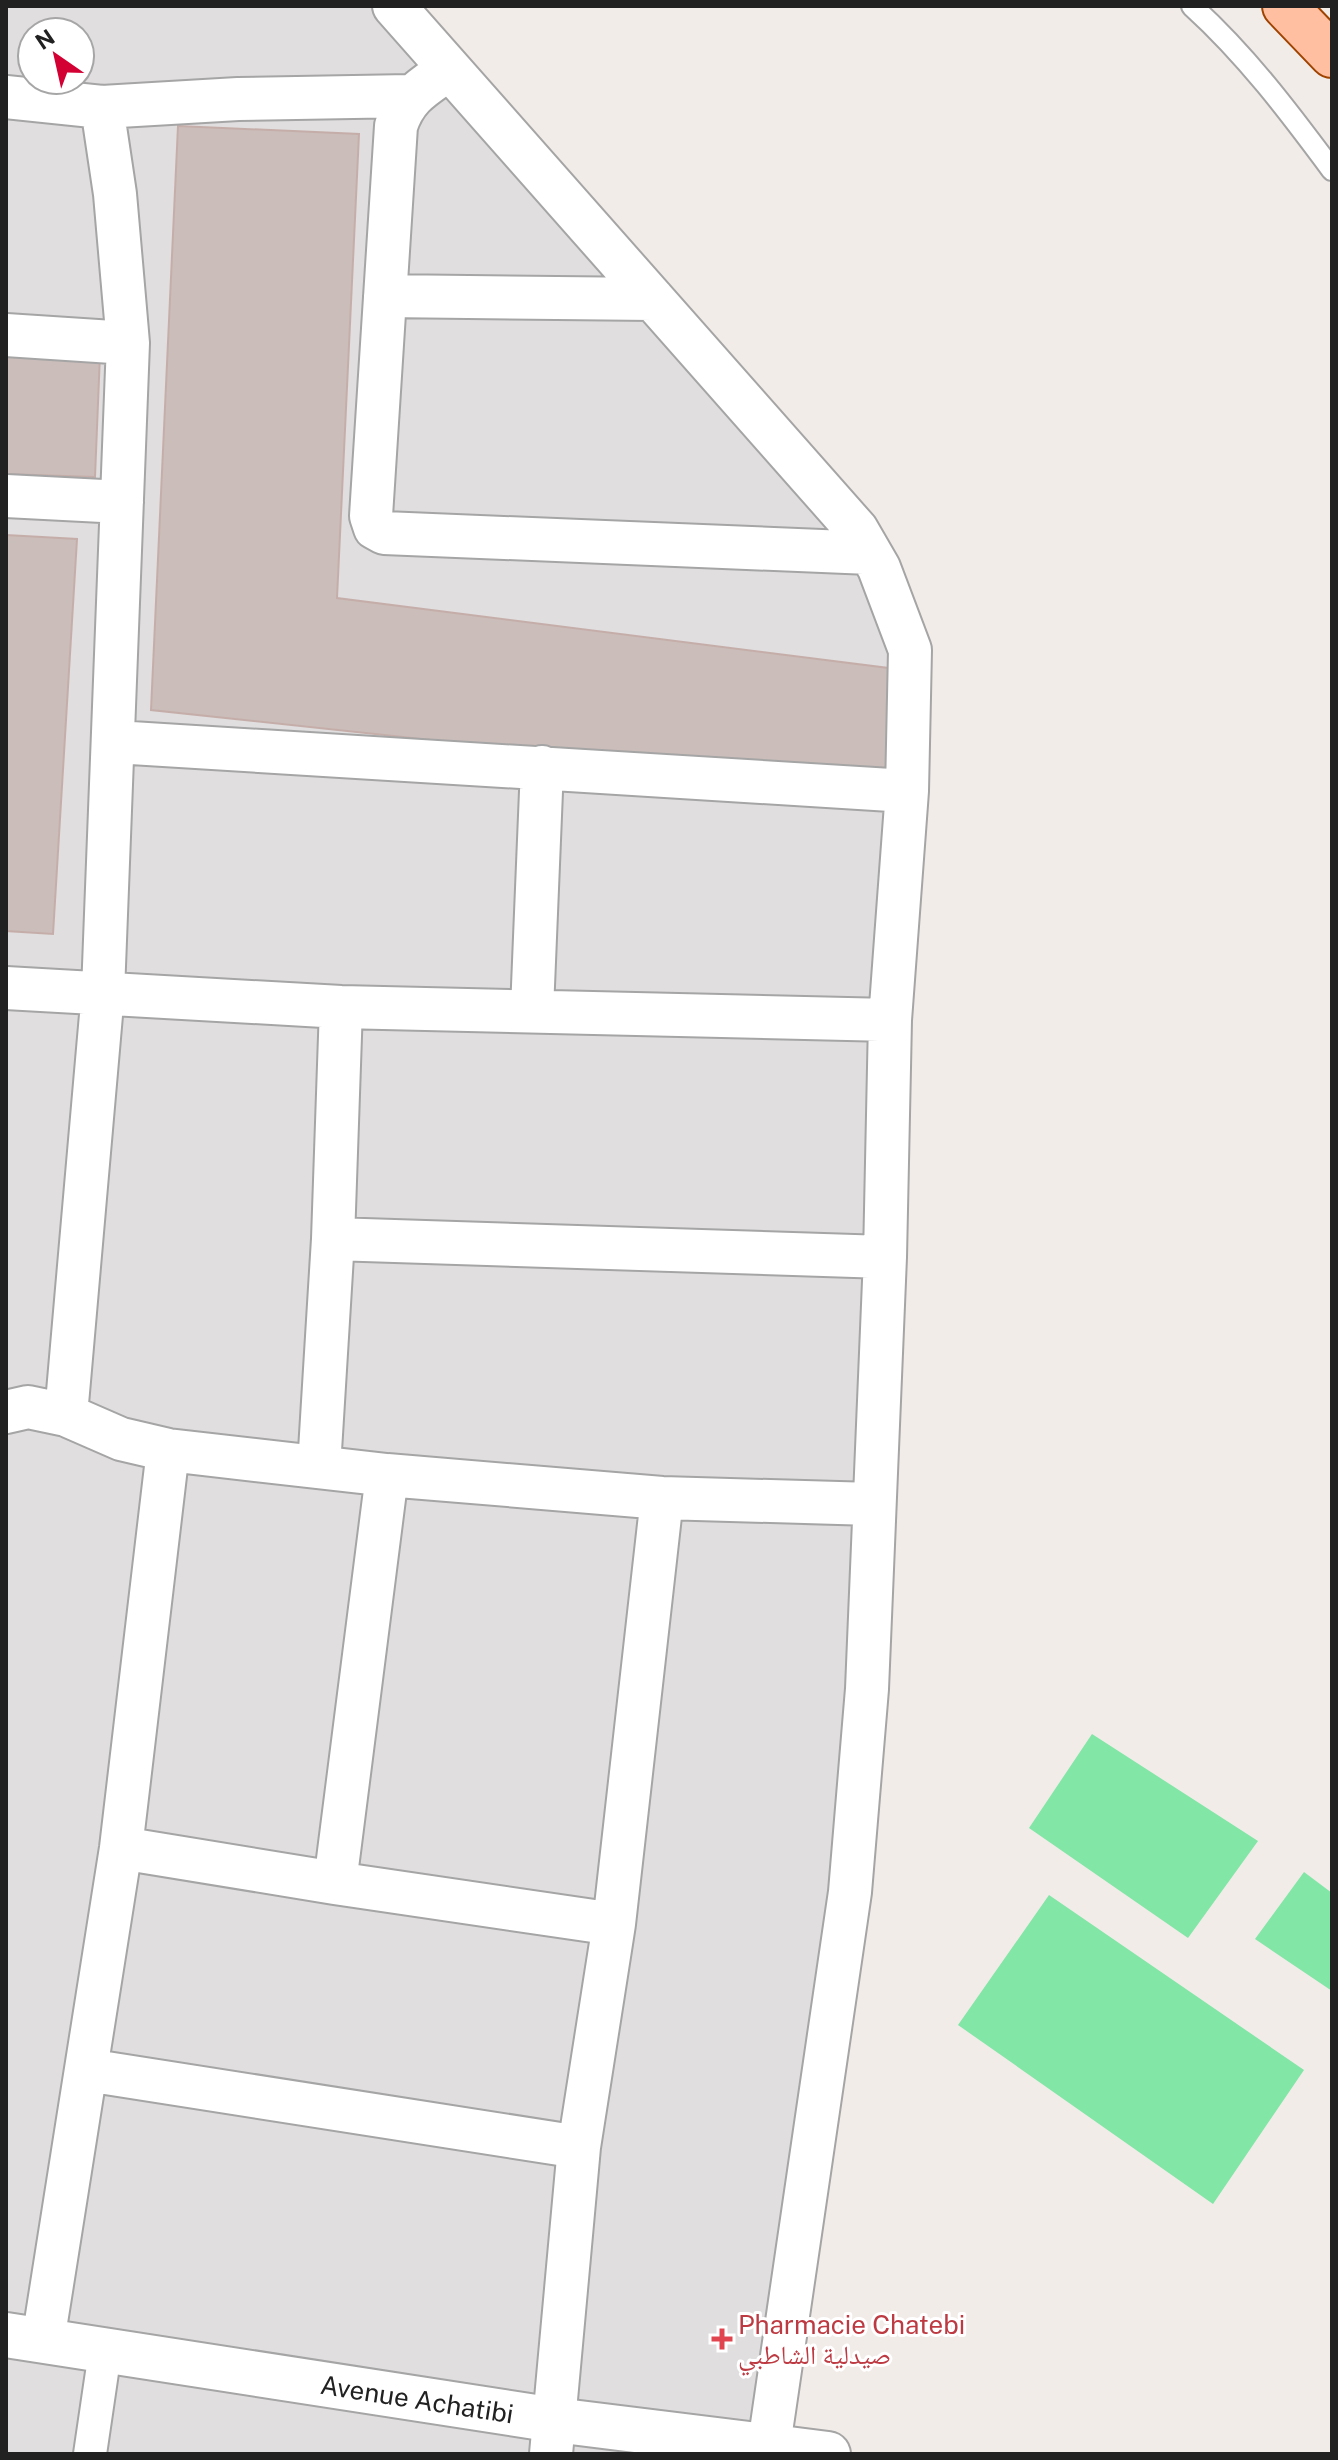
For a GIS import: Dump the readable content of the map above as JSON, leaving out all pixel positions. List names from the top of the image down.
{
  "streets": {
    "street": ["Avenue Achatibi"]
  },
  "places": {
    "health": ["Pharmacie Chatebi صيدلية الشاطبي"]
  },
  "north": "top left"
}
